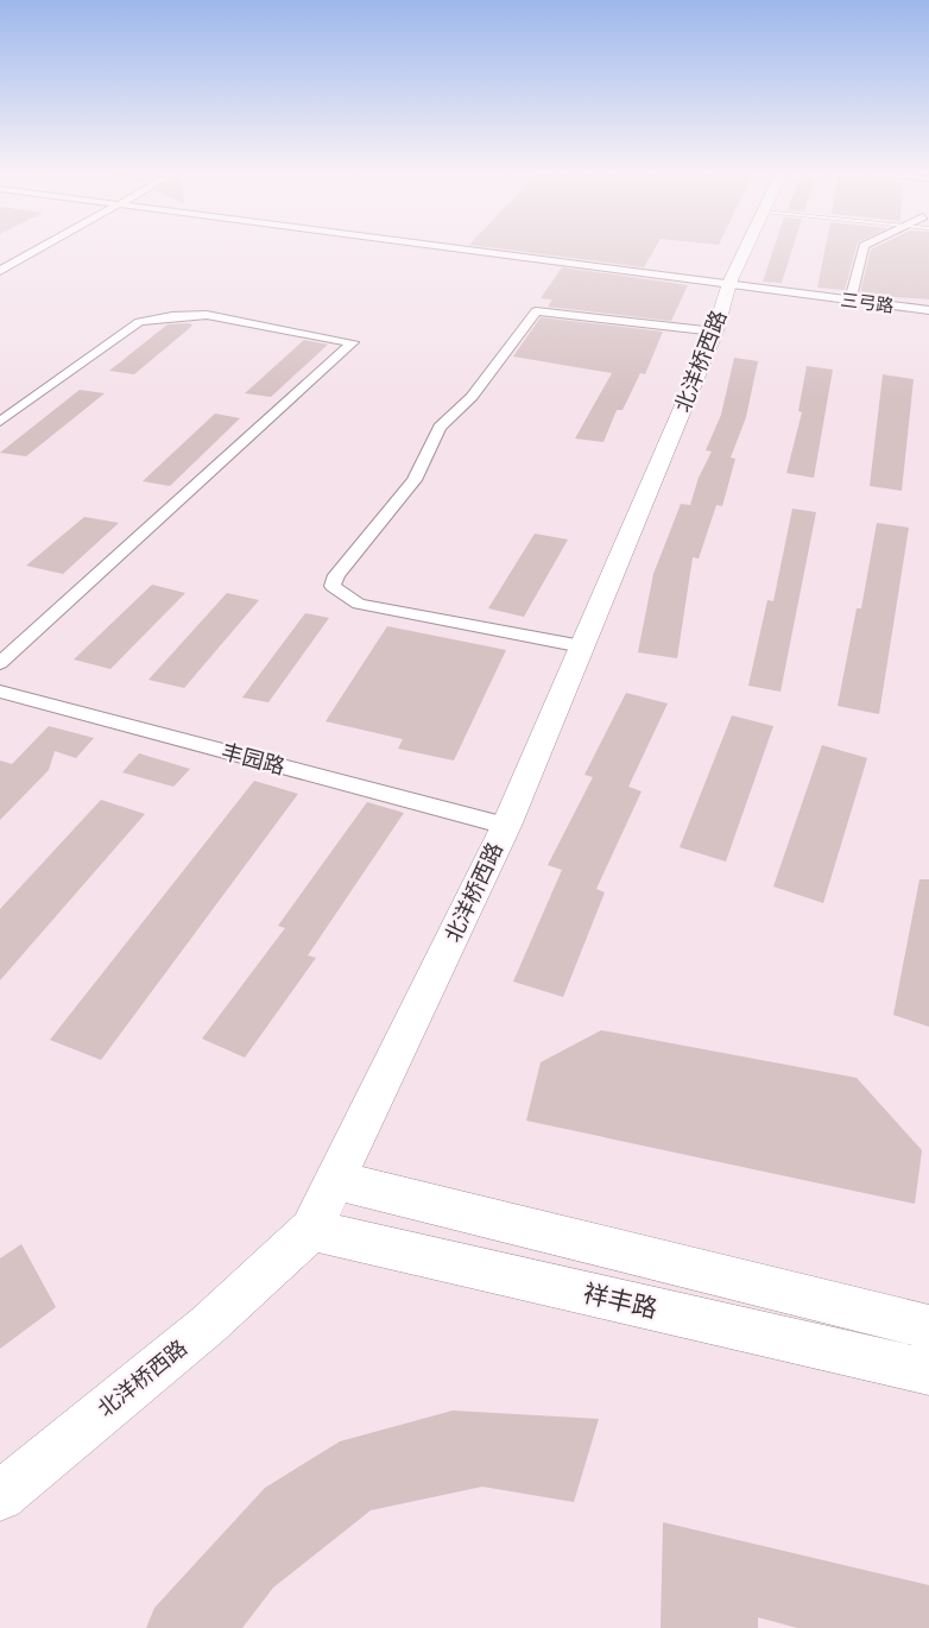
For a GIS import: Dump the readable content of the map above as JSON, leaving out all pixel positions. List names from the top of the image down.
{
  "streets": {
    "main road": ["北洋桥西路", "祥丰路"],
    "street": ["三弓路", "丰园路"]
  },
  "crossings": [
    ["三弓路", "北洋桥西路"],
    ["北洋桥西路", "丰园路"],
    ["北洋桥西路", "祥丰路"]
  ]
}
